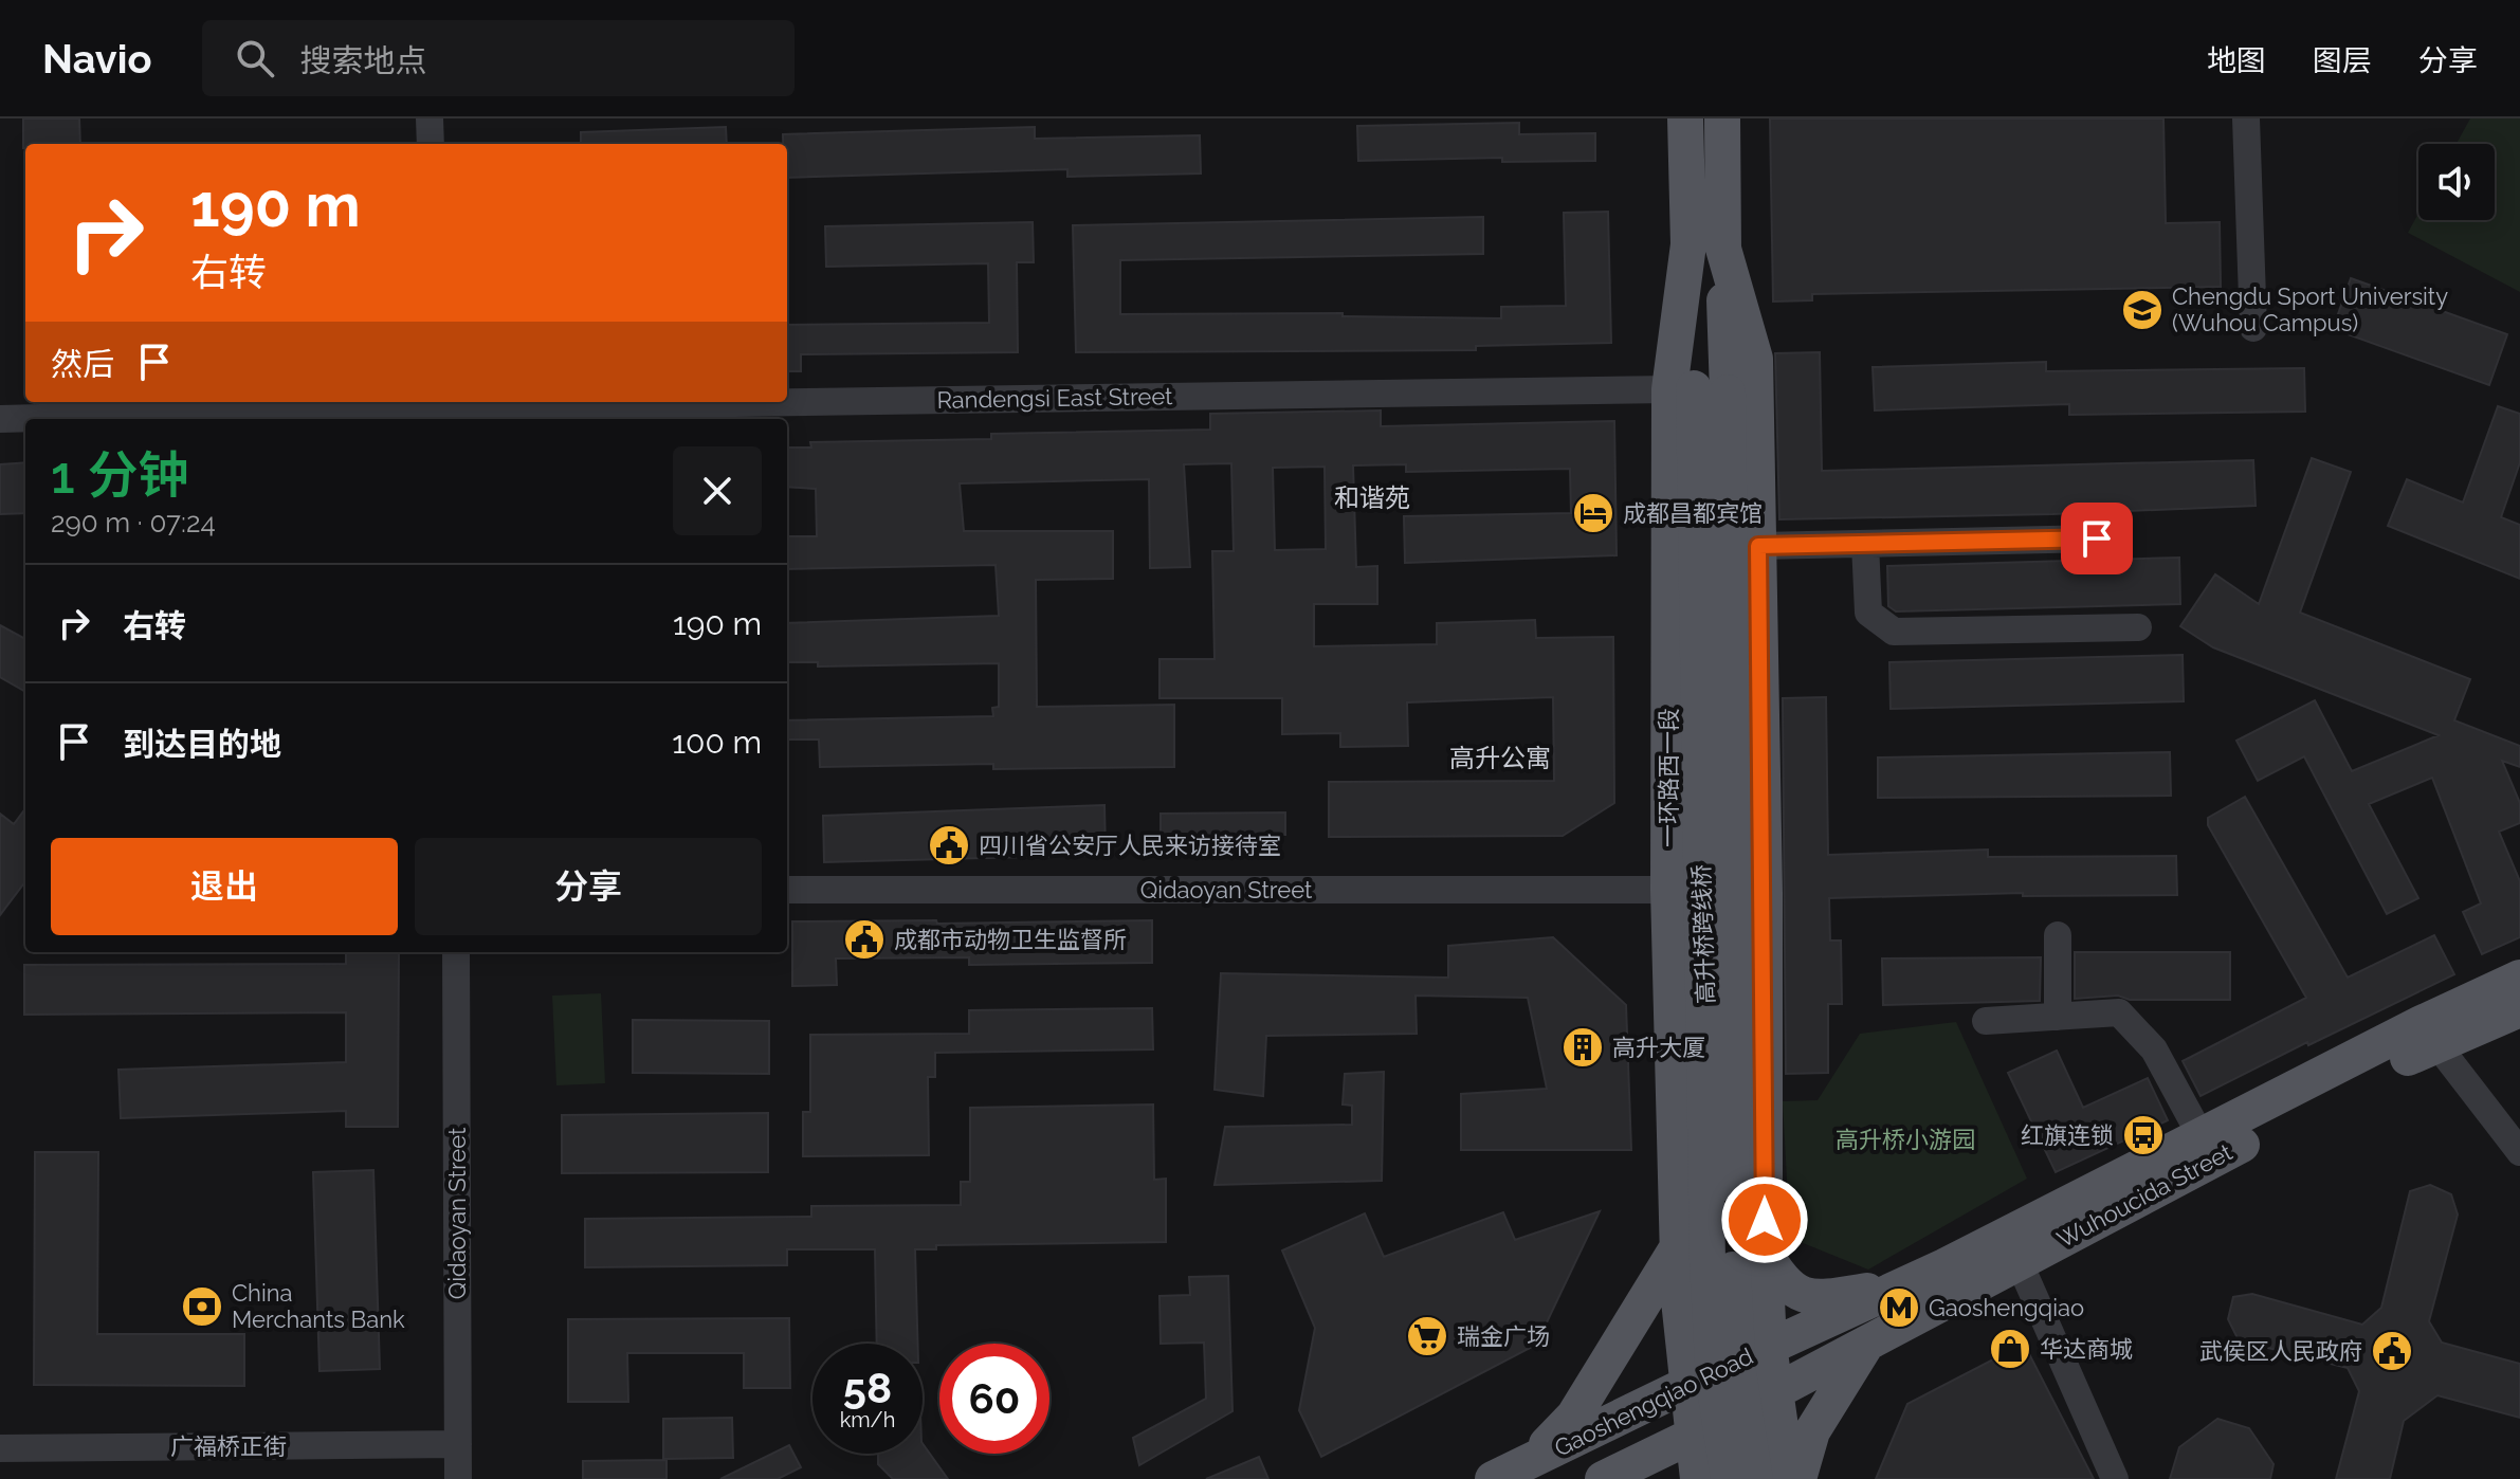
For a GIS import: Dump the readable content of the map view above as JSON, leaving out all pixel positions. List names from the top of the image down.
{
  "streets": {
    "main road": [
      "一环路西一段",
      "高升桥跨线桥",
      "Wuhoucida Street",
      "Gaoshengqiao Road"
    ],
    "street": ["Randengsi East Street", "Qidaoyan Street", "广福桥正街"]
  },
  "crossings": [
    ["Randengsi East Street", "一环路西一段"],
    ["Randengsi East Street", "高升桥跨线桥"],
    ["一环路西一段", "Qidaoyan Street"],
    ["一环路西一段", "高升桥跨线桥"],
    ["一环路西一段", "Gaoshengqiao Road"],
    ["Qidaoyan Street", "广福桥正街"],
    ["Wuhoucida Street", "Gaoshengqiao Road"]
  ],
  "districts": ["和谐苑", "高升公寓"],
  "parks": ["高升桥小游园"],
  "places": {
    "school or university": ["Chengdu Sport University (Wuhou Campus)"],
    "hotel": ["成都昌都宾馆"],
    "public building": ["四川省公安厅人民来访接待室", "成都市动物卫生监督所", "武侯区人民政府"],
    "building": ["高升大厦"],
    "bus stop": ["红旗连锁"],
    "bank": ["China Merchants Bank"],
    "metro station": ["Gaoshengqiao"],
    "supermarket": ["瑞金广场"],
    "shop": ["华达商城"]
  },
  "page": {
    "header": "Navio",
    "search": "搜索地点",
    "nav": ["地图", "图层", "分享"],
    "turn": ["190 m", "右转"],
    "then": "然后",
    "heading": ["1 分钟", "290 m · 07:24"],
    "list": [
      {
        "name": "右转",
        "value": "190 m"
      },
      {
        "name": "到达目的地",
        "value": "100 m"
      }
    ],
    "buttons": ["退出", "分享"],
    "speed": "58 km/h",
    "limit": "60"
  }
}
